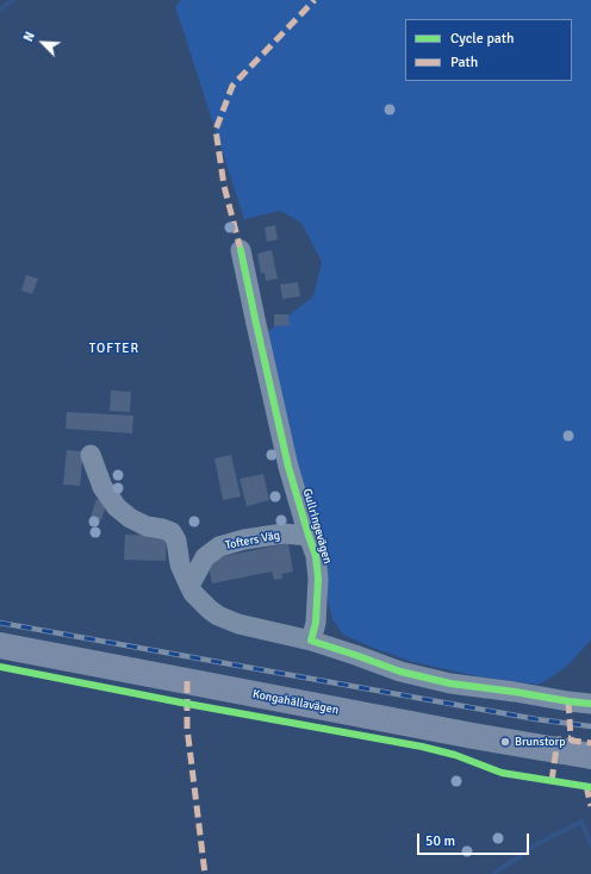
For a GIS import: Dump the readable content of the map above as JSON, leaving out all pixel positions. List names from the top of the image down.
{
  "streets": {
    "main road": ["Kongahällavägen"],
    "street": ["Gullringevägen", "Tofters Väg"]
  },
  "crossings": [
    ["Gullringevägen", "Tofters Väg"]
  ],
  "districts": ["TOFTER"],
  "places": ["Brunstorp"],
  "legend": ["Cycle path", "Path"],
  "scale_bar": "50 m",
  "north": "top left"
}
